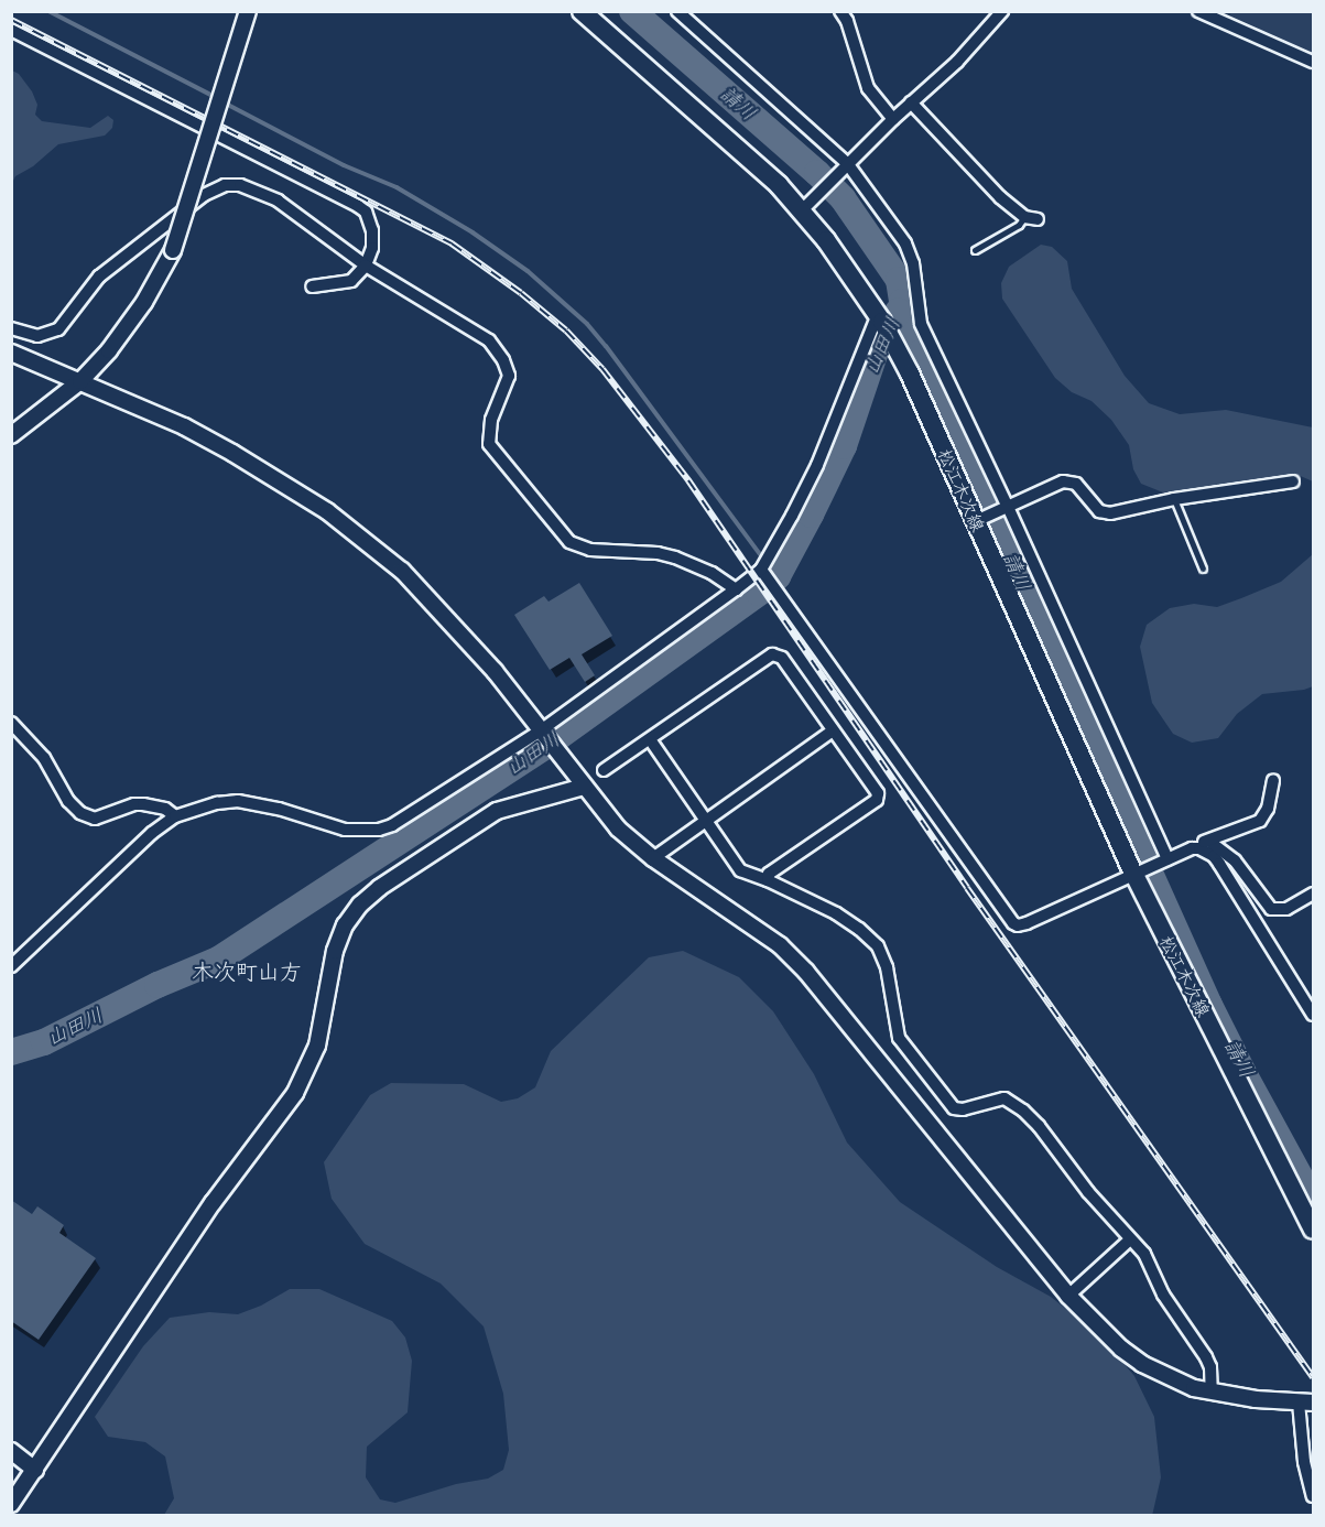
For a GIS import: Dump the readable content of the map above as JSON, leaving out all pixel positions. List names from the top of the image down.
{
  "streets": {
    "main road": ["松江木次線"]
  },
  "districts": ["木次町山方"],
  "water": ["請川", "山田川"]
}
